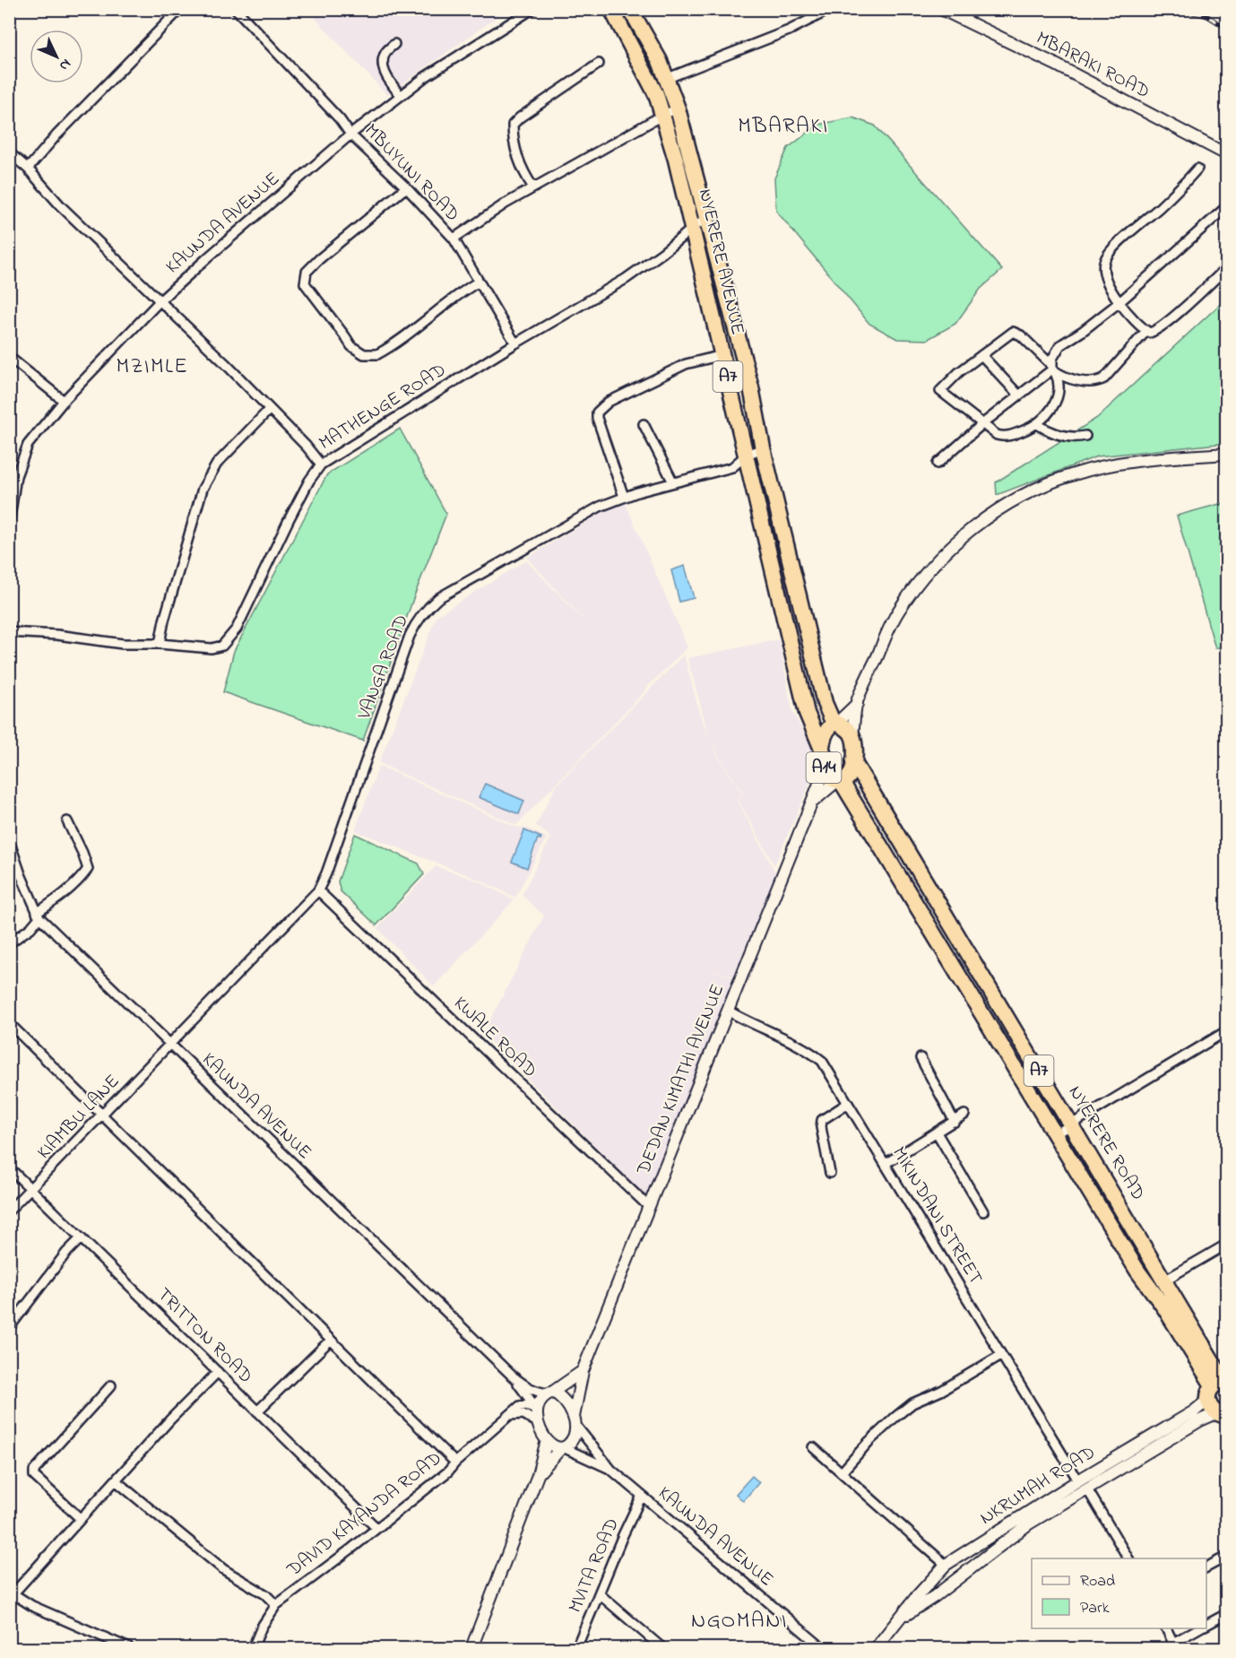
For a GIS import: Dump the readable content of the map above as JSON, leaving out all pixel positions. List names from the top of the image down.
{
  "streets": {
    "highway": [
      "NYERERE AVENUE",
      "A7",
      "A14",
      "NYERERE ROAD"
    ],
    "street": [
      "MBARAKI ROAD",
      "MBUYUNI ROAD",
      "KAUNDA AVENUE",
      "MATHENGE ROAD",
      "VANGA ROAD",
      "KWALE ROAD",
      "DEDAN KIMATHI AVENUE",
      "KIAMBU LANE",
      "MIKINDANI STREET",
      "TRITTON ROAD",
      "NKRUMAH ROAD",
      "DAVID KAYANDA ROAD",
      "MVITA ROAD"
    ]
  },
  "crossings": [
    ["MBUYUNI ROAD", "KAUNDA AVENUE"],
    ["MBUYUNI ROAD", "NYERERE AVENUE"],
    ["KAUNDA AVENUE", "VANGA ROAD"],
    ["KAUNDA AVENUE", "KIAMBU LANE"],
    ["KAUNDA AVENUE", "MVITA ROAD"],
    ["NYERERE AVENUE", "MATHENGE ROAD"],
    ["NYERERE AVENUE", "VANGA ROAD"],
    ["NYERERE AVENUE", "A14"],
    ["VANGA ROAD", "KWALE ROAD"],
    ["VANGA ROAD", "KIAMBU LANE"],
    ["A14", "DEDAN KIMATHI AVENUE"],
    ["A14", "NYERERE ROAD"],
    ["KWALE ROAD", "DEDAN KIMATHI AVENUE"],
    ["DEDAN KIMATHI AVENUE", "NYERERE ROAD"],
    ["DEDAN KIMATHI AVENUE", "MIKINDANI STREET"],
    ["DEDAN KIMATHI AVENUE", "DAVID KAYANDA ROAD"],
    ["KIAMBU LANE", "TRITTON ROAD"],
    ["NYERERE ROAD", "NKRUMAH ROAD"],
    ["MIKINDANI STREET", "NKRUMAH ROAD"],
    ["TRITTON ROAD", "DAVID KAYANDA ROAD"]
  ],
  "districts": ["MBARAKI", "MZIMLE", "NGOMANI"],
  "legend": ["Road", "Park"],
  "north": "bottom right"
}
